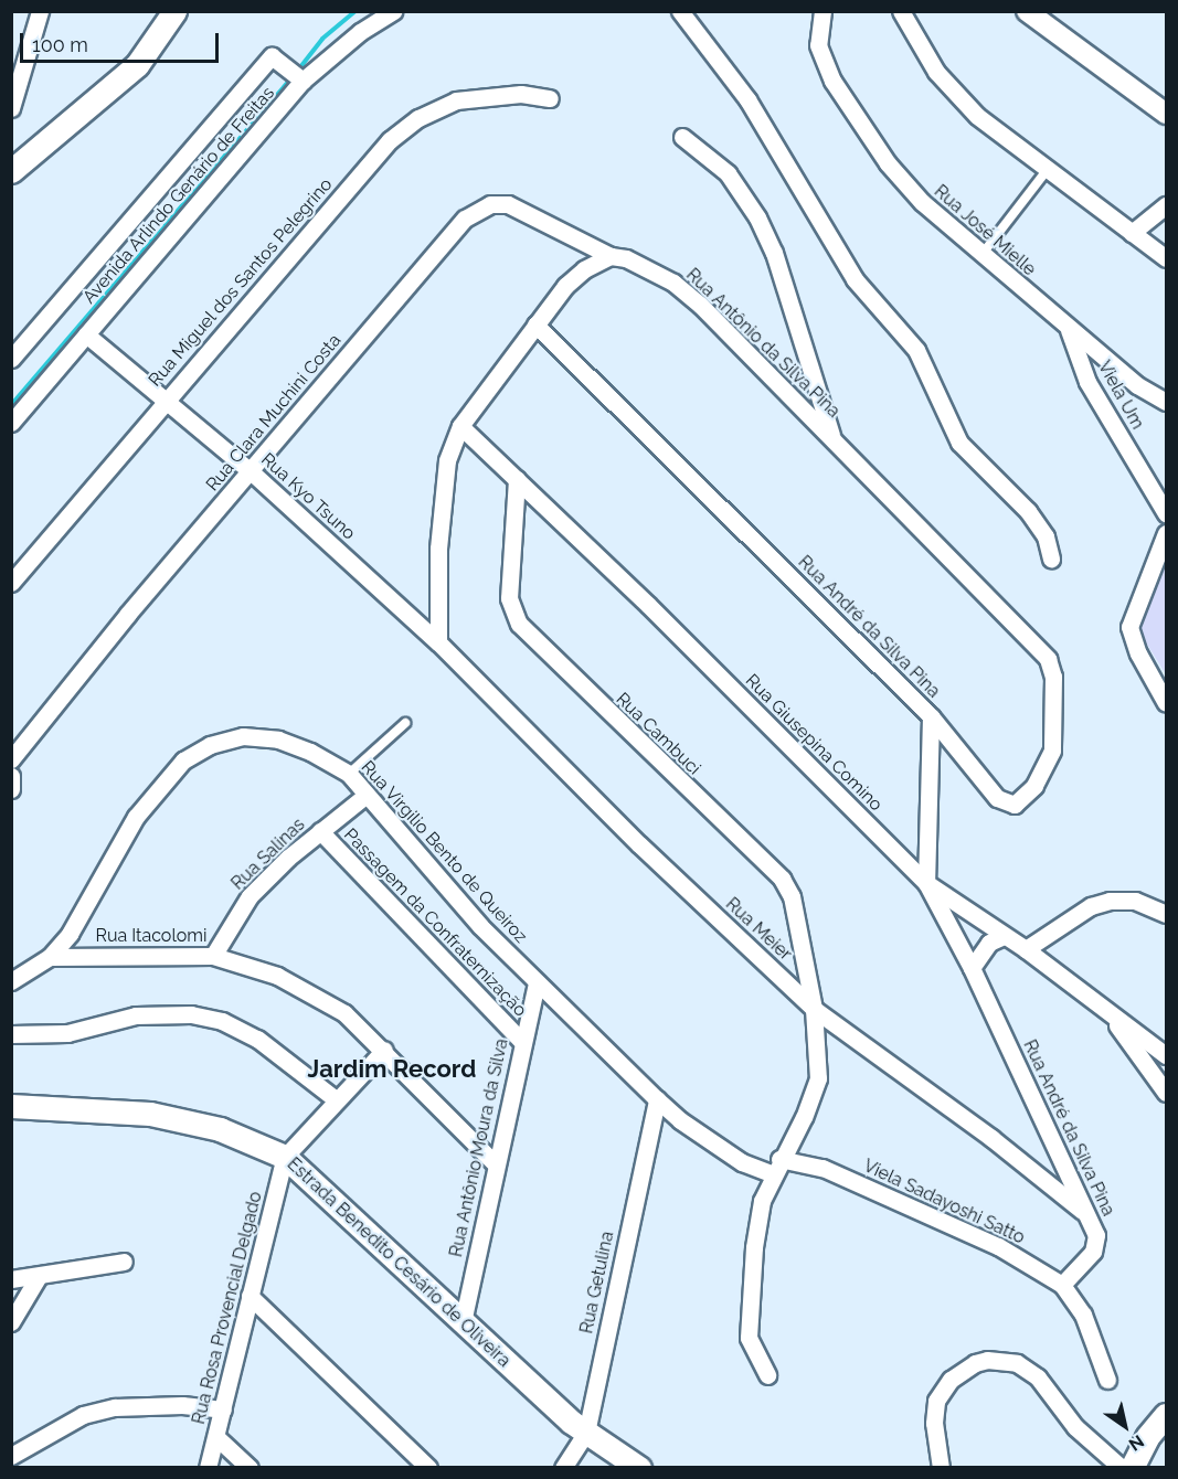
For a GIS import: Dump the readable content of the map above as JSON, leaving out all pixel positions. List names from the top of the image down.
{
  "streets": {
    "main road": ["Estrada Benedito Cesário de Oliveira"],
    "street": [
      "Avenida Arlindo Genário de Freitas",
      "Rua José Mielle",
      "Rua Miguel dos Santos Pelegrino",
      "Rua Antônio da Silva Pina",
      "Viela Um",
      "Rua Clara Muchini Costa",
      "Rua Kyo Tsuno",
      "Rua André da Silva Pina",
      "Rua Cambuci",
      "Rua Giusepina Comino",
      "Rua Virgilio Bento de Queiroz",
      "Rua Salinas",
      "Passagem da Confraternização",
      "Rua Meier",
      "Rua Itacolomi",
      "Rua Antônio Moura da Silva",
      "Viela Sadayoshi Satto",
      "Rua Getulina",
      "Rua Rosa Provencial Delgado"
    ]
  },
  "crossings": [
    ["Avenida Arlindo Genário de Freitas", "Rua Kyo Tsuno"],
    ["Rua José Mielle", "Viela Um"],
    ["Rua Miguel dos Santos Pelegrino", "Rua Kyo Tsuno"],
    ["Rua Antônio da Silva Pina", "Rua Clara Muchini Costa"],
    ["Rua Antônio da Silva Pina", "Rua André da Silva Pina"],
    ["Rua Clara Muchini Costa", "Rua Kyo Tsuno"],
    ["Rua Kyo Tsuno", "Rua Meier"],
    ["Rua André da Silva Pina", "Rua Giusepina Comino"],
    ["Rua André da Silva Pina", "Rua Meier"],
    ["Rua André da Silva Pina", "Viela Sadayoshi Satto"],
    ["Rua Cambuci", "Rua Giusepina Comino"],
    ["Rua Cambuci", "Rua Virgilio Bento de Queiroz"],
    ["Rua Cambuci", "Rua Meier"],
    ["Rua Cambuci", "Viela Sadayoshi Satto"],
    ["Rua Virgilio Bento de Queiroz", "Rua Salinas"],
    ["Rua Virgilio Bento de Queiroz", "Rua Itacolomi"],
    ["Rua Virgilio Bento de Queiroz", "Rua Antônio Moura da Silva"],
    ["Rua Virgilio Bento de Queiroz", "Viela Sadayoshi Satto"],
    ["Rua Virgilio Bento de Queiroz", "Rua Getulina"],
    ["Rua Salinas", "Passagem da Confraternização"],
    ["Rua Salinas", "Rua Itacolomi"],
    ["Passagem da Confraternização", "Rua Antônio Moura da Silva"],
    ["Rua Itacolomi", "Rua Antônio Moura da Silva"],
    ["Rua Antônio Moura da Silva", "Estrada Benedito Cesário de Oliveira"],
    ["Estrada Benedito Cesário de Oliveira", "Rua Getulina"],
    ["Estrada Benedito Cesário de Oliveira", "Rua Rosa Provencial Delgado"]
  ],
  "districts": ["Jardim Record"],
  "scale_bar": "100 m",
  "north": "bottom right"
}
